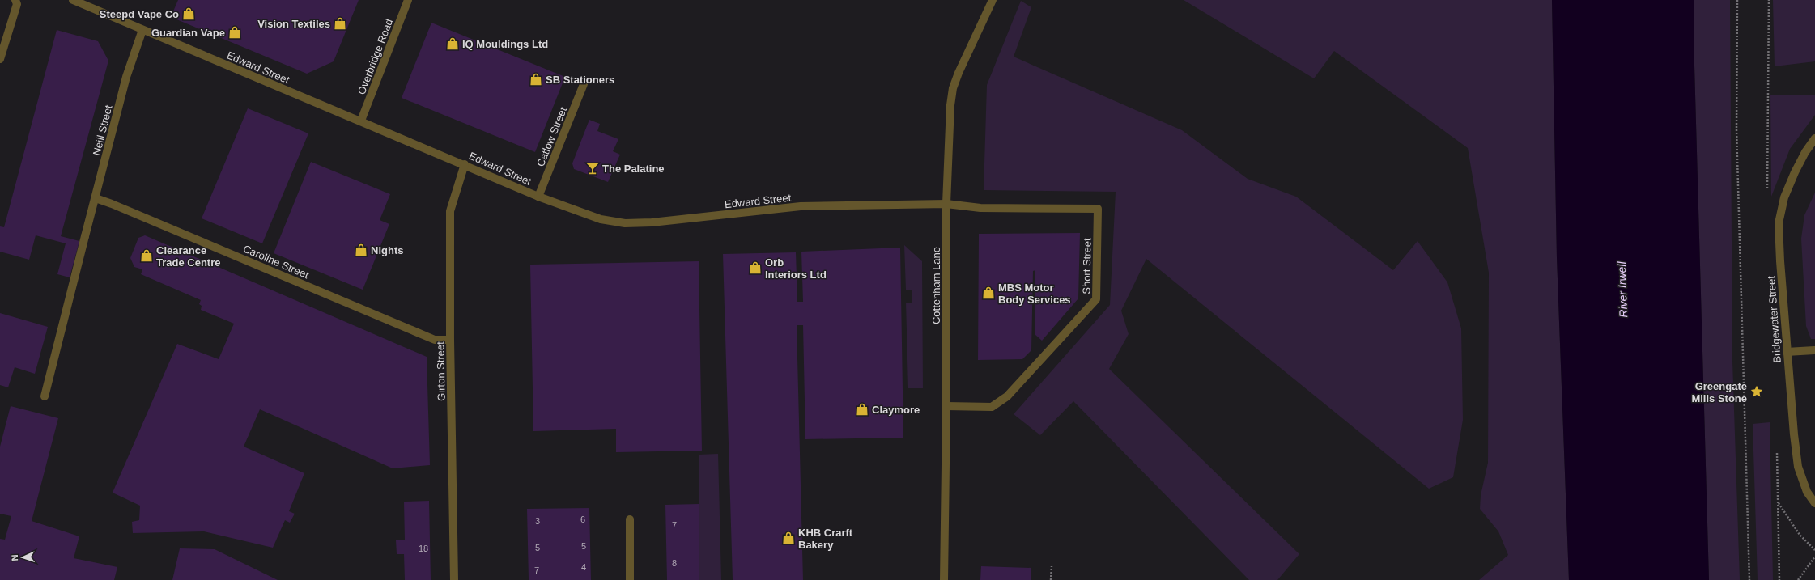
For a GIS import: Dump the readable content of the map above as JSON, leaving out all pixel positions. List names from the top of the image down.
{
  "streets": {
    "street": [
      "Overbridge Road",
      "Edward Street",
      "Neill Street",
      "Catlow Street",
      "Caroline Street",
      "Short Street",
      "Cottenham Lane",
      "Bridgewater Street",
      "Girton Street"
    ]
  },
  "crossings": [
    ["Overbridge Road", "Edward Street"],
    ["Edward Street", "Neill Street"],
    ["Edward Street", "Catlow Street"],
    ["Edward Street", "Short Street"],
    ["Edward Street", "Cottenham Lane"],
    ["Edward Street", "Girton Street"],
    ["Neill Street", "Caroline Street"],
    ["Caroline Street", "Girton Street"],
    ["Short Street", "Cottenham Lane"]
  ],
  "water": ["River Irwell"],
  "places": {
    "shop": [
      "Steepd Vape Co",
      "Vision Textiles",
      "Guardian Vape",
      "IQ Mouldings Ltd",
      "SB Stationers",
      "Nights",
      "Clearance Trade Centre",
      "Orb Interiors Ltd",
      "MBS Motor Body Services",
      "Claymore",
      "KHB Crarft Bakery"
    ],
    "bar": ["The Palatine"],
    "place": ["Greengate Mills Stone"]
  },
  "house_numbers": [
    "6",
    "3",
    "7",
    "5",
    "5",
    "18",
    "8",
    "4",
    "7"
  ],
  "north": "left"
}
